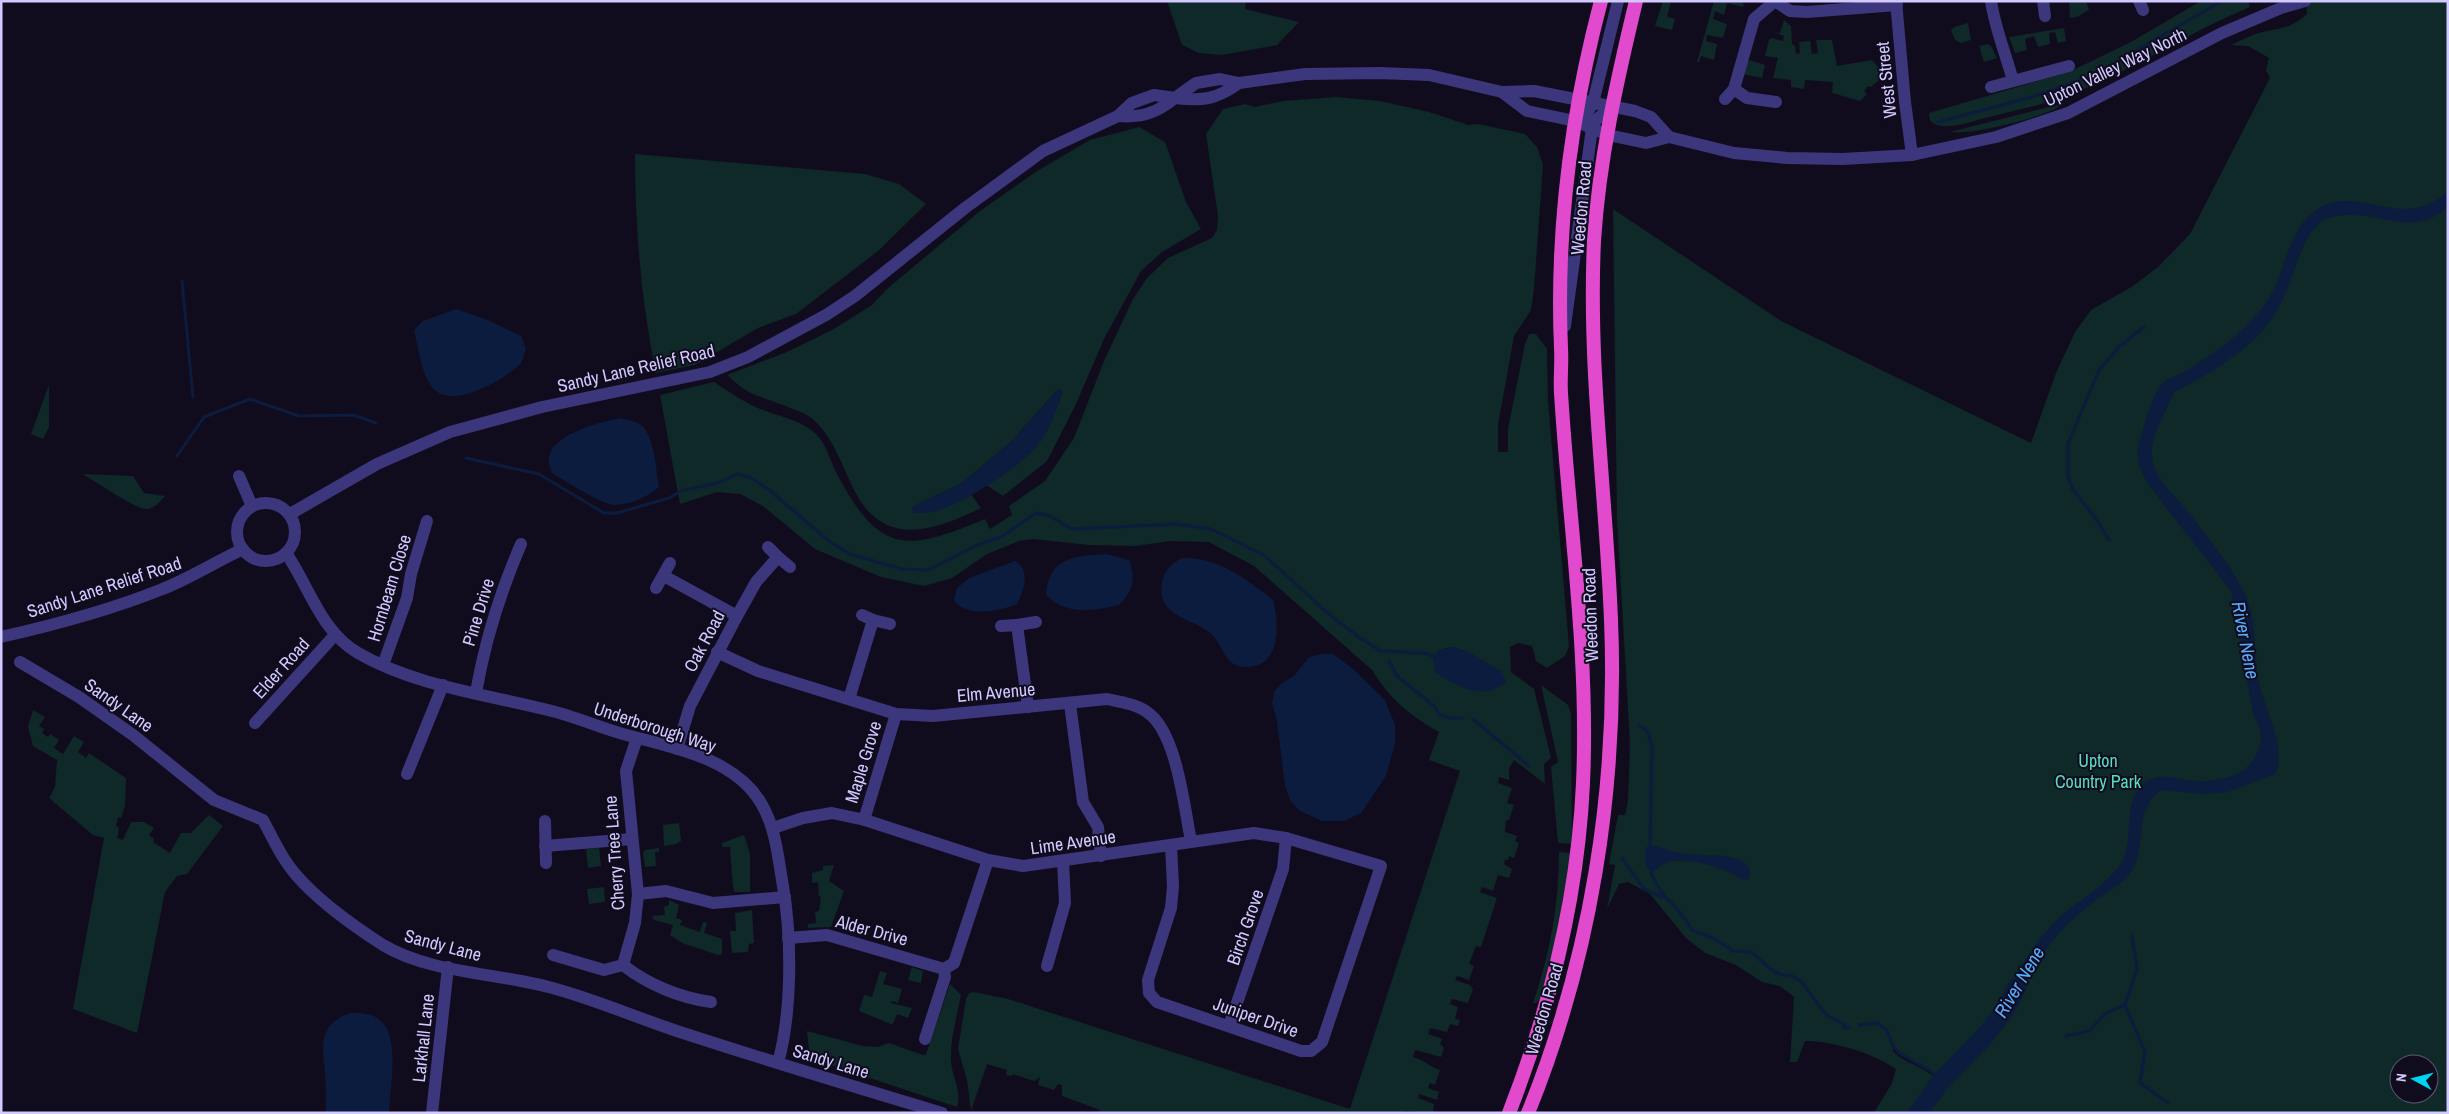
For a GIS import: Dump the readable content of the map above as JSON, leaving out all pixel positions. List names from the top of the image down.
{
  "streets": {
    "highway": ["Weedon Road"],
    "street": [
      "Upton Valley Way North",
      "West Street",
      "Sandy Lane Relief Road",
      "Hornbeam Close",
      "Pine Drive",
      "Oak Road",
      "Elder Road",
      "Elm Avenue",
      "Sandy Lane",
      "Underborough Way",
      "Maple Grove",
      "Lime Avenue",
      "Cherry Tree Lane",
      "Birch Grove",
      "Alder Drive",
      "Juniper Drive",
      "Larkhall Lane"
    ]
  },
  "crossings": [
    ["Upton Valley Way North", "West Street"],
    ["Upton Valley Way North", "Weedon Road"],
    ["Upton Valley Way North", "Sandy Lane Relief Road"],
    ["Weedon Road", "Sandy Lane Relief Road"],
    ["Hornbeam Close", "Underborough Way"],
    ["Pine Drive", "Underborough Way"],
    ["Oak Road", "Elm Avenue"],
    ["Oak Road", "Underborough Way"],
    ["Elder Road", "Underborough Way"],
    ["Elm Avenue", "Maple Grove"],
    ["Elm Avenue", "Lime Avenue"],
    ["Sandy Lane", "Underborough Way"],
    ["Sandy Lane", "Larkhall Lane"],
    ["Underborough Way", "Lime Avenue"],
    ["Underborough Way", "Cherry Tree Lane"],
    ["Underborough Way", "Alder Drive"],
    ["Maple Grove", "Lime Avenue"],
    ["Lime Avenue", "Birch Grove"],
    ["Lime Avenue", "Juniper Drive"],
    ["Birch Grove", "Juniper Drive"]
  ],
  "water": ["River Nene"],
  "parks": ["Upton Country Park"],
  "north": "left"
}
